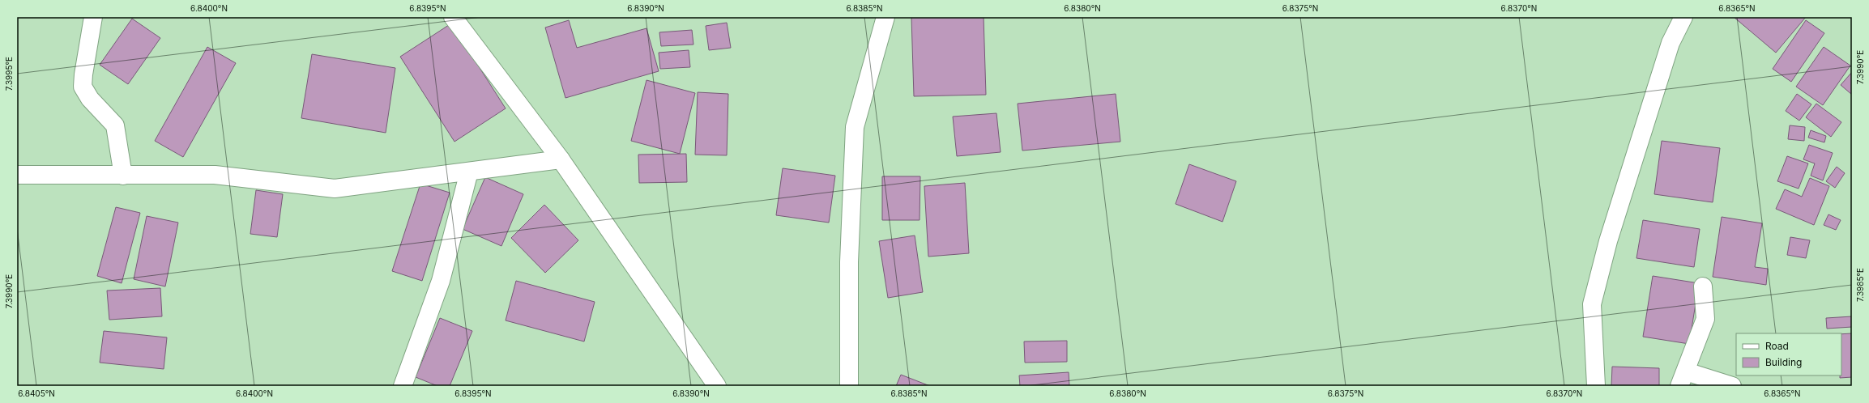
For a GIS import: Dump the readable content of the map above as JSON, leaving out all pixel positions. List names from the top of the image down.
{
  "legend": ["Road", "Building"],
  "coordinates": [
    "6.8400°N",
    "6.8395°N",
    "6.8390°N",
    "6.8385°N",
    "6.8380°N",
    "6.8375°N",
    "6.8370°N",
    "6.8365°N",
    "7.3990°E",
    "7.3995°E",
    "7.3985°E",
    "6.8405°N"
  ]
}
